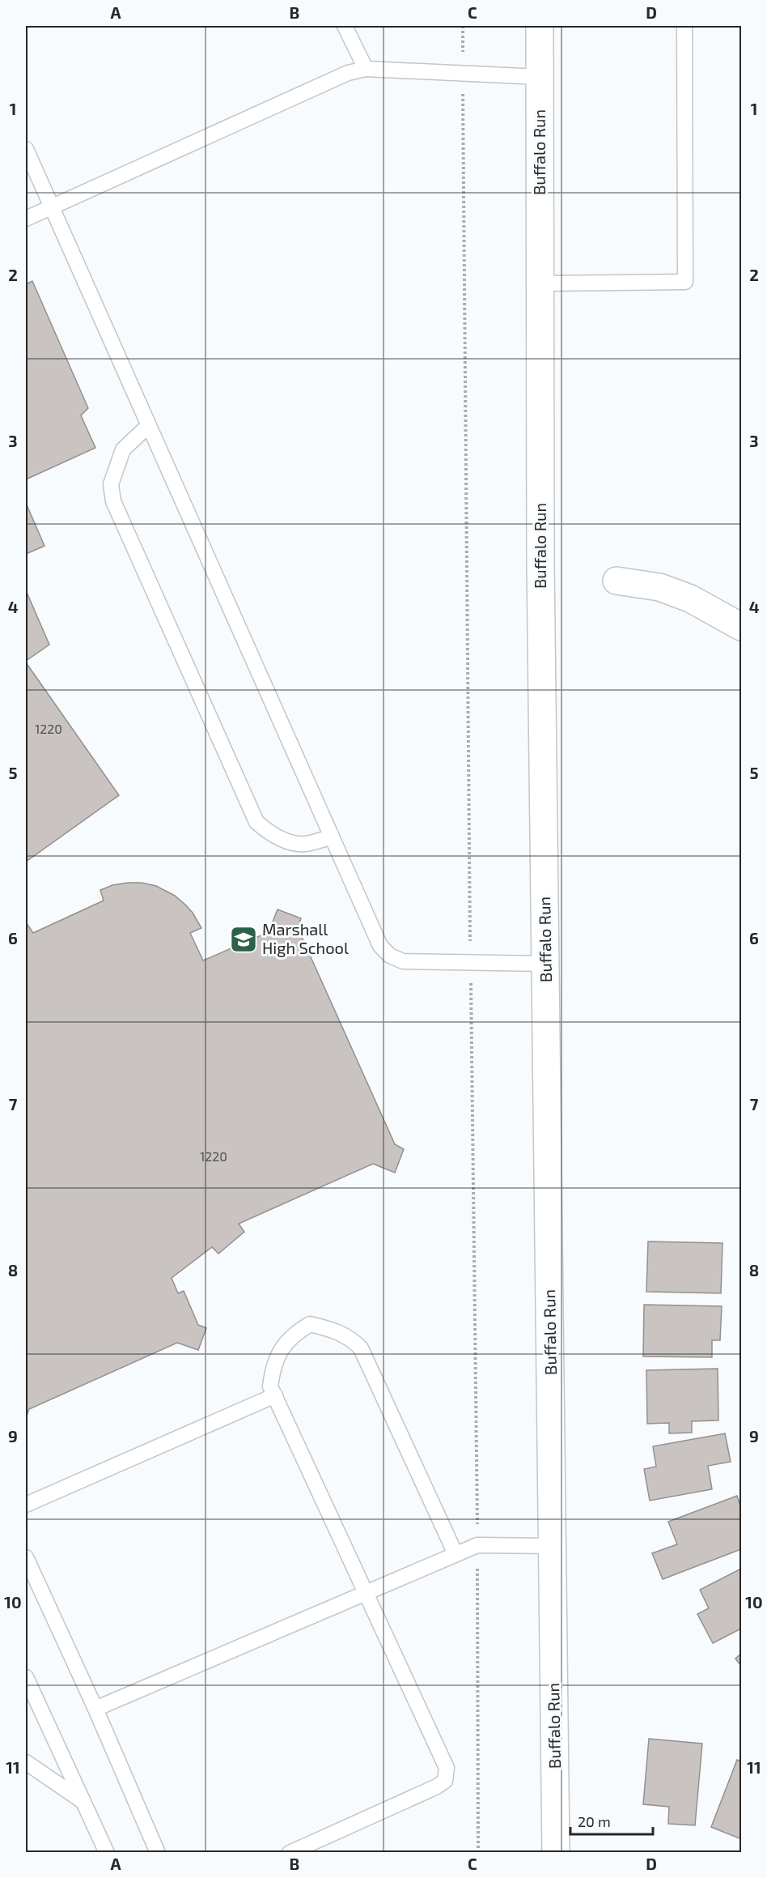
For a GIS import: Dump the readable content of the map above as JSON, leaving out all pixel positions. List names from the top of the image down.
{
  "streets": {
    "street": ["Buffalo Run"]
  },
  "places": {
    "school or university": ["Marshall High School"]
  },
  "house_numbers": ["1220", "1220"],
  "scale_bar": "20 m",
  "grid": {
    "columns": [
      "A",
      "B",
      "C",
      "D"
    ],
    "rows": [
      "1",
      "2",
      "3",
      "4",
      "5",
      "6",
      "7",
      "8",
      "9",
      "10",
      "11"
    ]
  }
}
